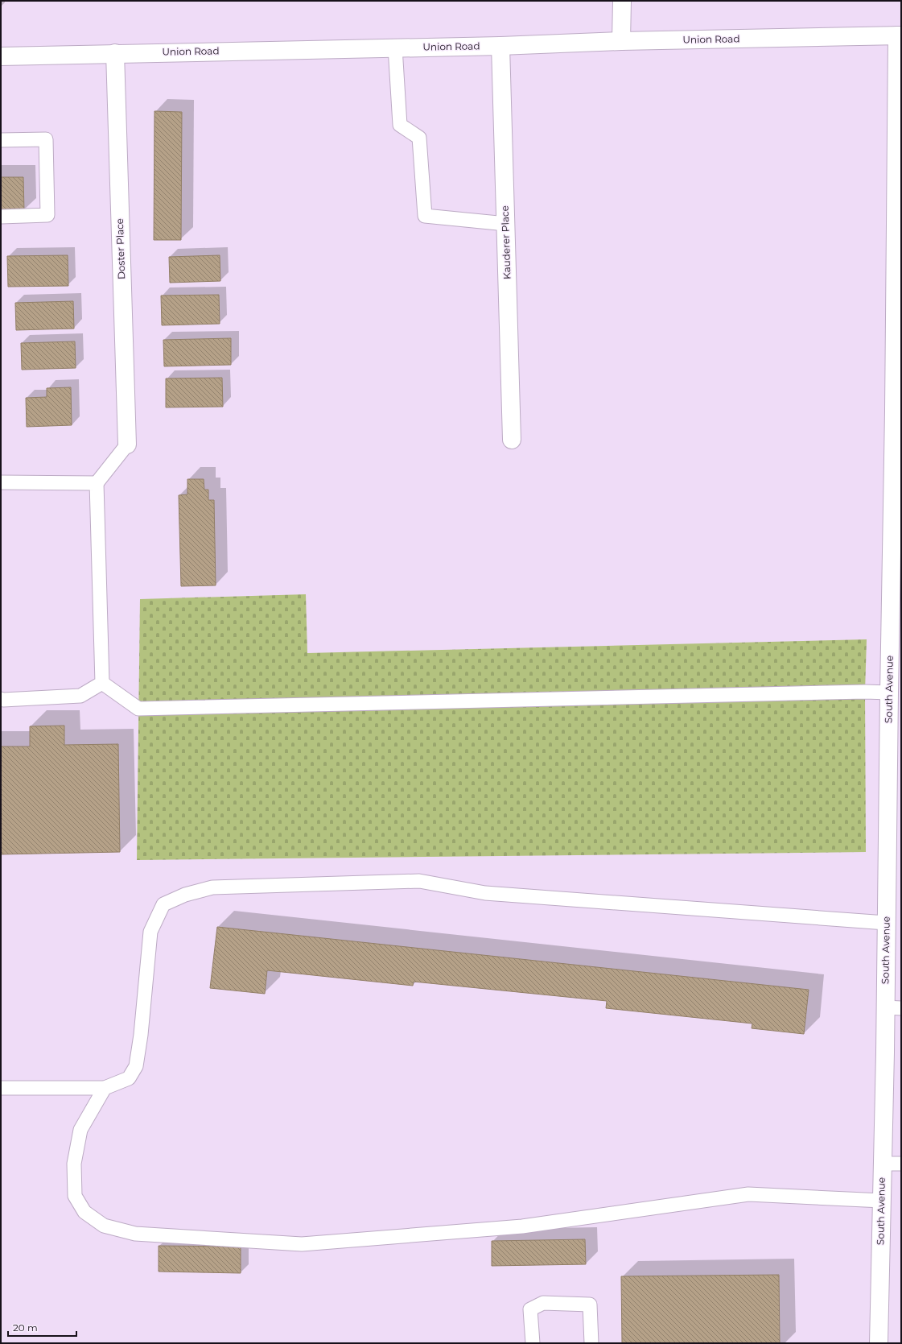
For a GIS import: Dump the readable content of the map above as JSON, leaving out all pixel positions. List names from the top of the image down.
{
  "streets": {
    "street": [
      "Union Road",
      "Kauderer Place",
      "Doster Place",
      "South Avenue"
    ]
  },
  "crossings": [
    ["Union Road", "Kauderer Place"],
    ["Union Road", "Doster Place"],
    ["Union Road", "South Avenue"]
  ],
  "scale_bar": "20 m"
}
